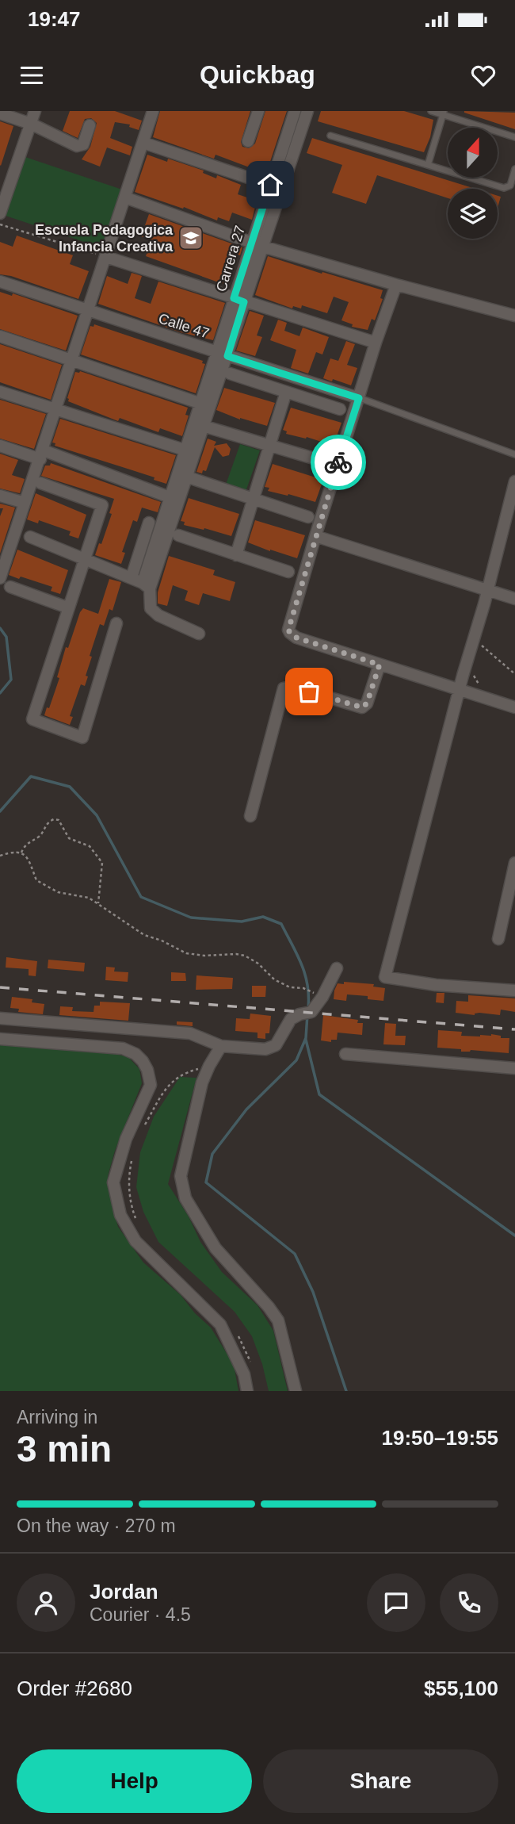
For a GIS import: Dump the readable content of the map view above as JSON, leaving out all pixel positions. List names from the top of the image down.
{
  "streets": {
    "street": ["Carrera 27", "Calle 47"]
  },
  "crossings": [
    ["Carrera 27", "Calle 47"]
  ],
  "places": {
    "school or university": ["Escuela Pedagogica Infancia Creativa"]
  },
  "north": "top",
  "page": {
    "status": "19:47",
    "header": "Quickbag",
    "heading": ["3 min", "Arriving in", "19:50–19:55"],
    "panel": [
      "Jordan",
      "Courier · 4.5",
      "Order #2680",
      "$55,100"
    ],
    "bar": "On the way · 270 m",
    "buttons": ["Help", "Share"]
  }
}
